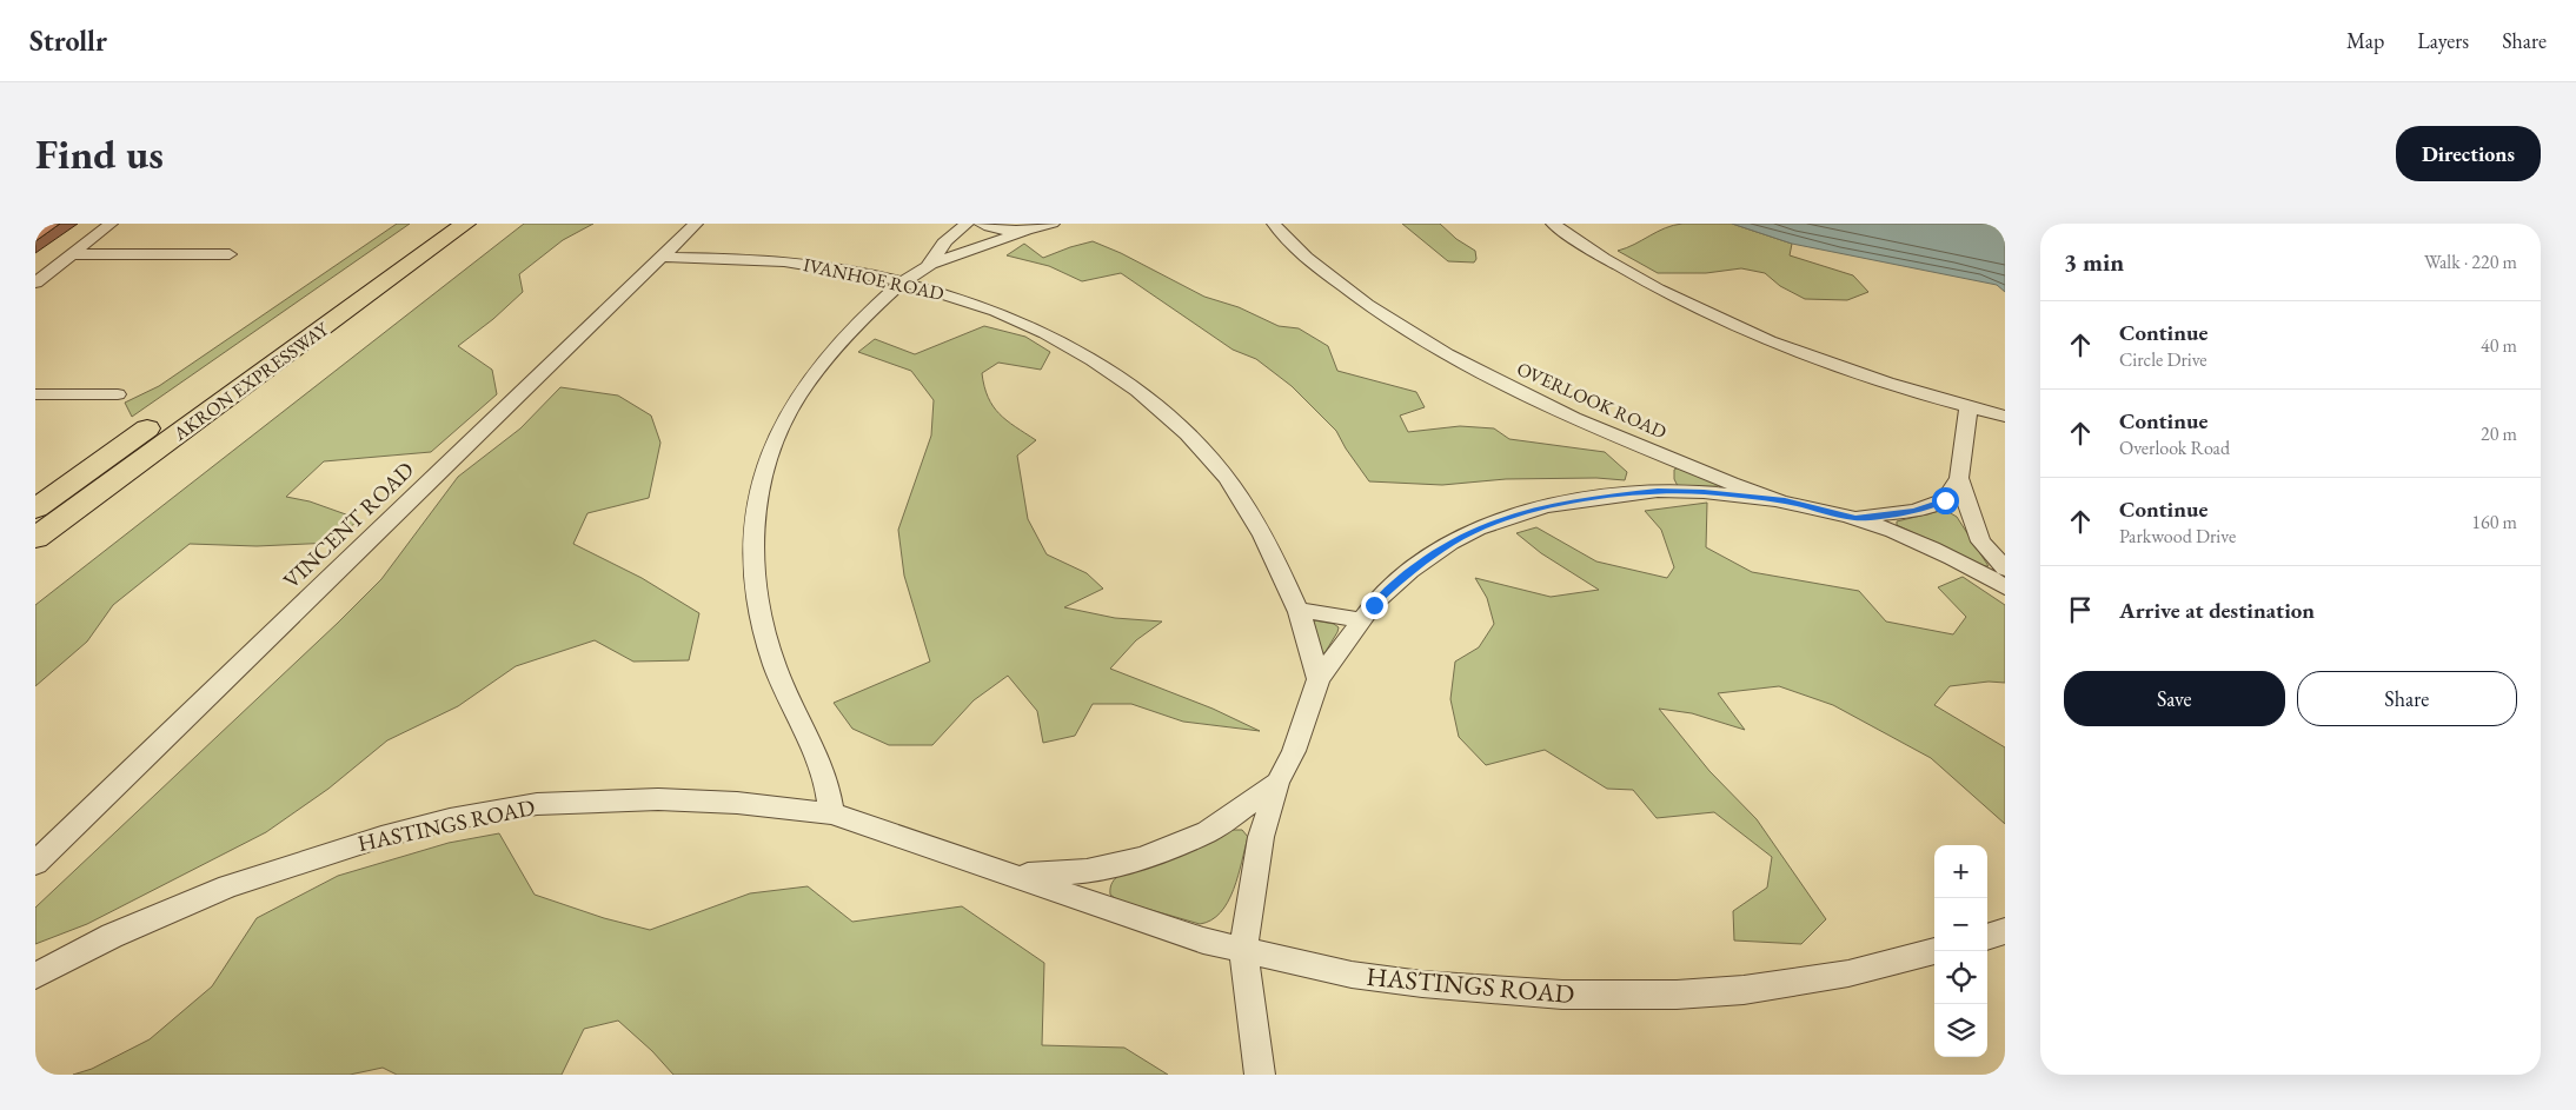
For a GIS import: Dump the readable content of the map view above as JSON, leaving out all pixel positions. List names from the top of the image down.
{
  "streets": {
    "highway": ["AKRON EXPRESSWAY"],
    "street": [
      "IVANHOE ROAD",
      "OVERLOOK ROAD",
      "VINCENT ROAD",
      "HASTINGS ROAD"
    ]
  },
  "crossings": [
    ["IVANHOE ROAD", "VINCENT ROAD"]
  ],
  "page": {
    "header": "Strollr",
    "nav": ["Map", "Layers", "Share"],
    "buttons": [
      "Directions",
      ["Save", "Share"]
    ],
    "title": "Find us",
    "heading": ["3 min", "Walk · 220 m"],
    "list": [
      ["Continue", "Circle Drive", "40 m"],
      ["Continue", "Overlook Road", "20 m"],
      ["Continue", "Parkwood Drive", "160 m"],
      "Arrive at destination"
    ],
    "map_buttons": ["+", "−"]
  }
}
